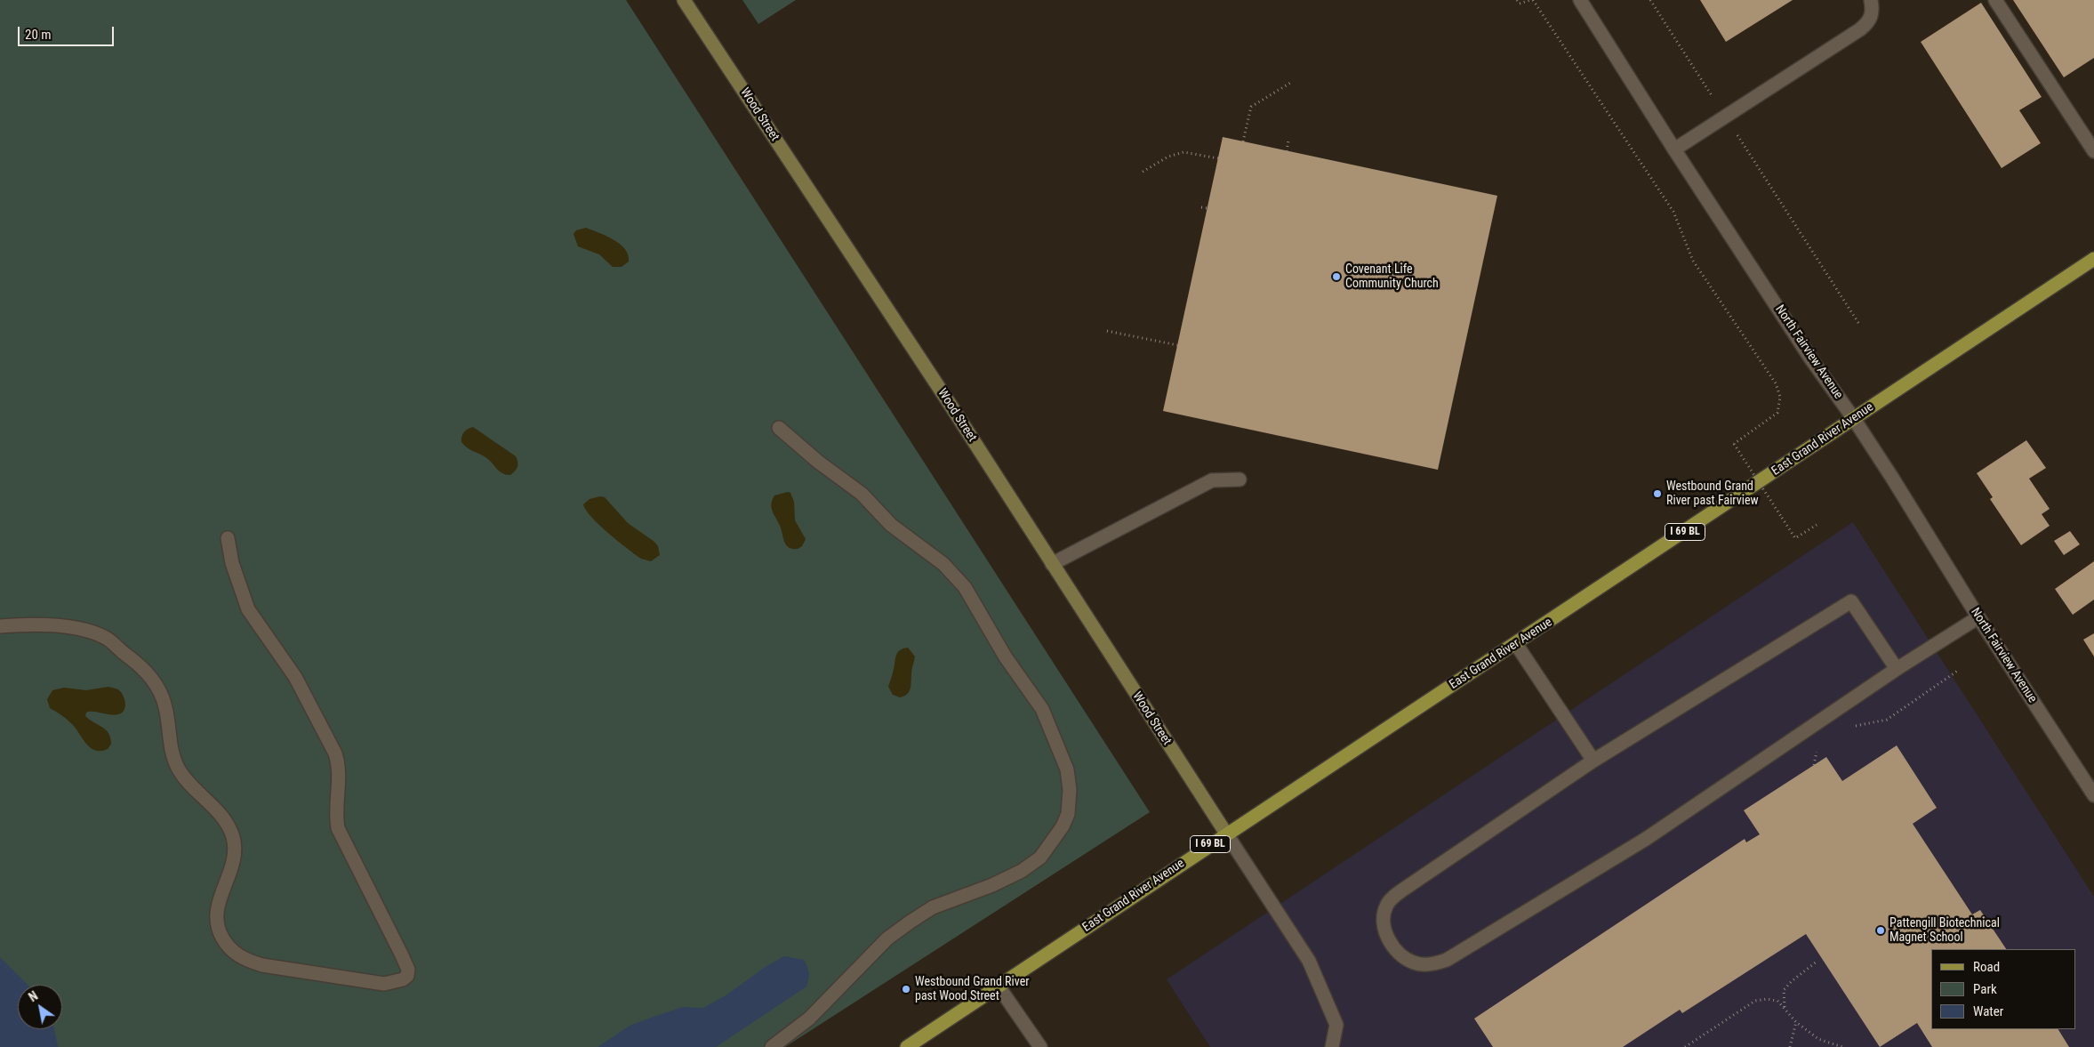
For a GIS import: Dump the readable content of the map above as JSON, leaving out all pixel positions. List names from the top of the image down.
{
  "streets": {
    "main road": ["East Grand River Avenue", "I 69 BL"],
    "street": ["Wood Street", "North Fairview Avenue"]
  },
  "crossings": [
    ["Wood Street", "East Grand River Avenue"],
    ["North Fairview Avenue", "East Grand River Avenue"]
  ],
  "places": [
    "Covenant Life Community Church",
    "Westbound Grand River past Fairview",
    "Pattengill Biotechnical Magnet School",
    "Westbound Grand River past Wood Street"
  ],
  "legend": ["Road", "Park", "Water"],
  "scale_bar": "20 m",
  "north": "top left"
}
